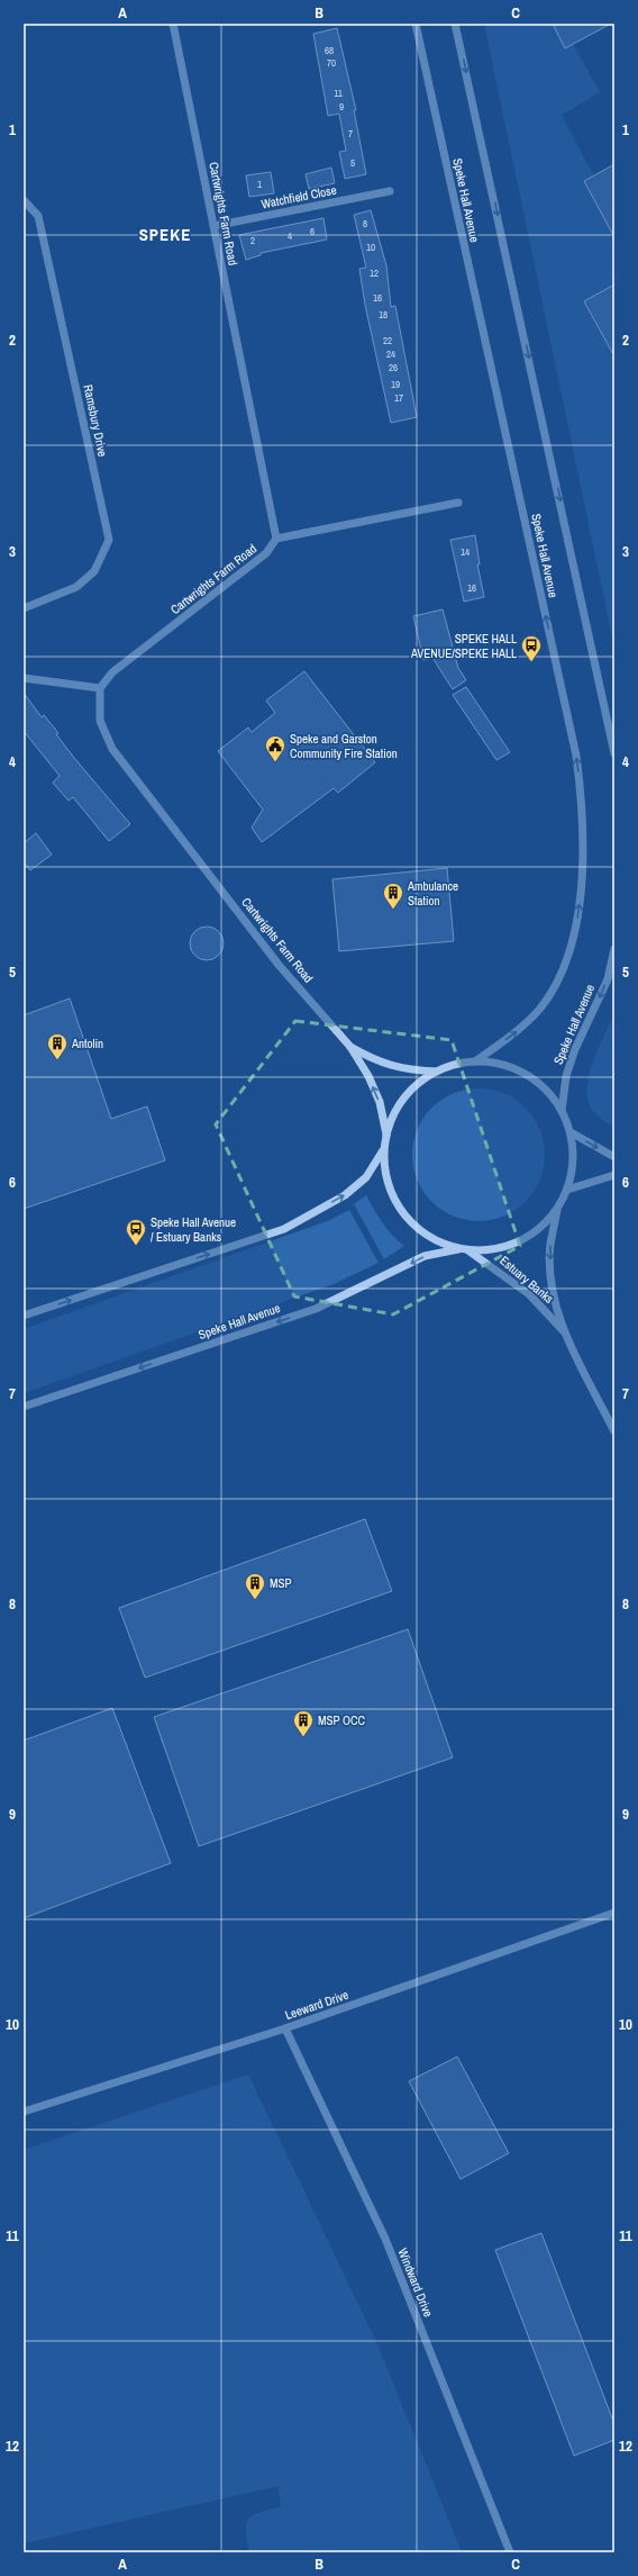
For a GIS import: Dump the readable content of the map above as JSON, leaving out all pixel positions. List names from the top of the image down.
{
  "streets": {
    "street": [
      "Watchfield Close",
      "Speke Hall Avenue",
      "Cartwrights Farm Road",
      "Ramsbury Drive",
      "Estuary Banks",
      "Leeward Drive",
      "Windward Drive"
    ]
  },
  "crossings": [
    ["Watchfield Close", "Cartwrights Farm Road"],
    ["Leeward Drive", "Windward Drive"]
  ],
  "districts": ["SPEKE"],
  "places": {
    "bus stop": ["SPEKE HALL AVENUE/SPEKE HALL", "Speke Hall Avenue / Estuary Banks"],
    "public building": ["Speke and Garston Community Fire Station"],
    "building": [
      "Ambulance Station",
      "Antolin",
      "MSP",
      "MSP OCC"
    ]
  },
  "house_numbers": [
    "68",
    "70",
    "11",
    "9",
    "7",
    "5",
    "1",
    "8",
    "6",
    "4",
    "2",
    "10",
    "12",
    "16",
    "18",
    "22",
    "24",
    "26",
    "19",
    "17",
    "14",
    "16"
  ],
  "grid": {
    "columns": ["A", "B", "C"],
    "rows": [
      "1",
      "2",
      "3",
      "4",
      "5",
      "6",
      "7",
      "8",
      "9",
      "10",
      "11",
      "12"
    ]
  }
}
